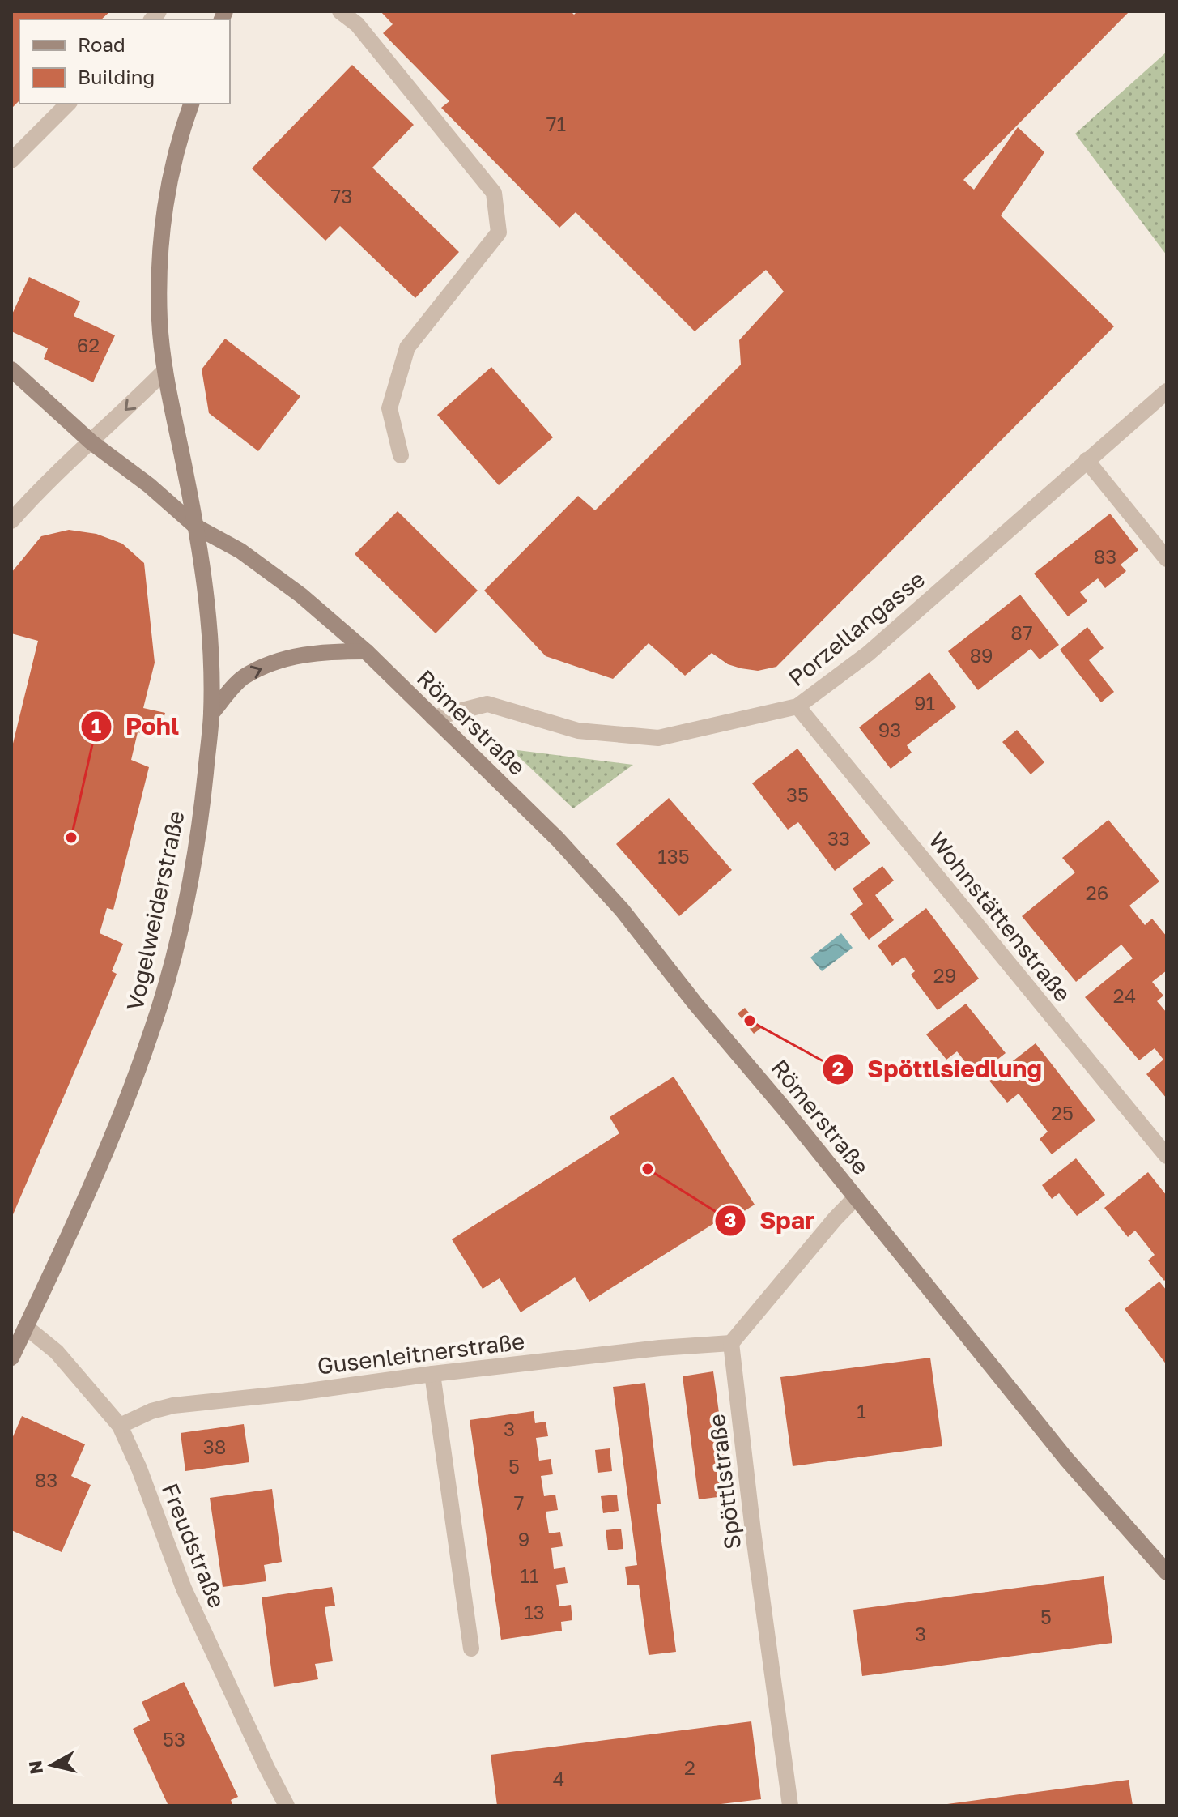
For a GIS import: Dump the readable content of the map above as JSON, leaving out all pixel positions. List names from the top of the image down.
{
  "streets": {
    "main road": ["Römerstraße", "Vogelweiderstraße"],
    "street": [
      "Porzellangasse",
      "Wohnstättenstraße",
      "Gusenleitnerstraße",
      "Spöttlstraße",
      "Freudstraße"
    ]
  },
  "crossings": [
    ["Porzellangasse", "Römerstraße"],
    ["Porzellangasse", "Wohnstättenstraße"],
    ["Römerstraße", "Vogelweiderstraße"],
    ["Vogelweiderstraße", "Freudstraße"],
    ["Gusenleitnerstraße", "Spöttlstraße"],
    ["Gusenleitnerstraße", "Freudstraße"]
  ],
  "places": ["Pohl", "Spöttlsiedlung", "Spar"],
  "house_numbers": [
    "71",
    "73",
    "62",
    "83",
    "87",
    "89",
    "91",
    "93",
    "35",
    "33",
    "135",
    "26",
    "29",
    "24",
    "25",
    "1",
    "3",
    "38",
    "5",
    "83",
    "7",
    "9",
    "11",
    "13",
    "5",
    "3",
    "53",
    "2",
    "4"
  ],
  "legend": ["Road", "Building"],
  "north": "left"
}
